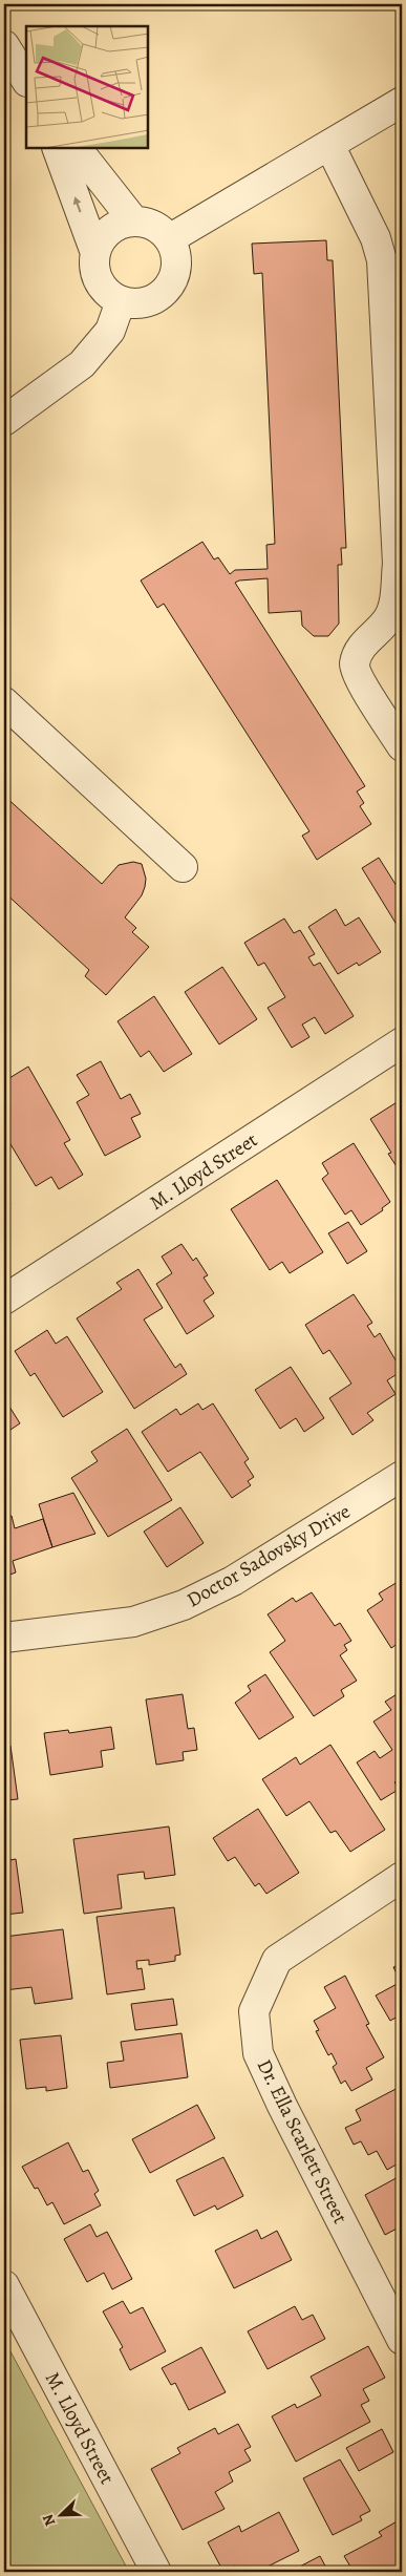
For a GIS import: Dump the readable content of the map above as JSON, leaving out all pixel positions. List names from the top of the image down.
{
  "streets": {
    "street": ["M. Lloyd Street", "Doctor Sadovsky Drive", "Dr. Ella Scarlett Street"]
  },
  "north": "bottom left"
}
